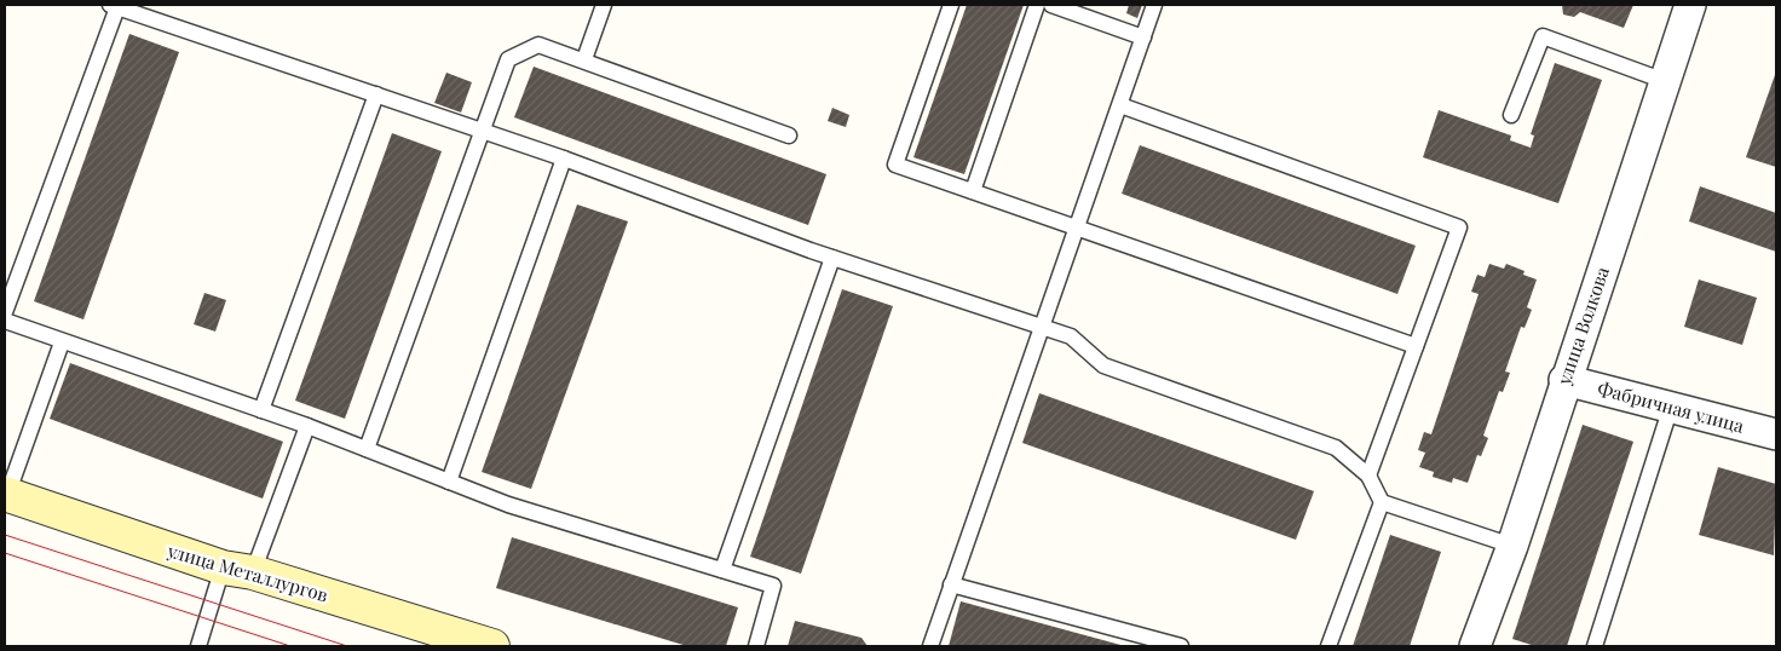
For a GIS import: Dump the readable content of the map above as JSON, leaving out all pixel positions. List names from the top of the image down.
{
  "streets": {
    "main road": ["улица Металлургов"],
    "street": ["улица Волкова", "Фабричная улица"]
  },
  "crossings": [
    ["улица Волкова", "Фабричная улица"]
  ]
}
